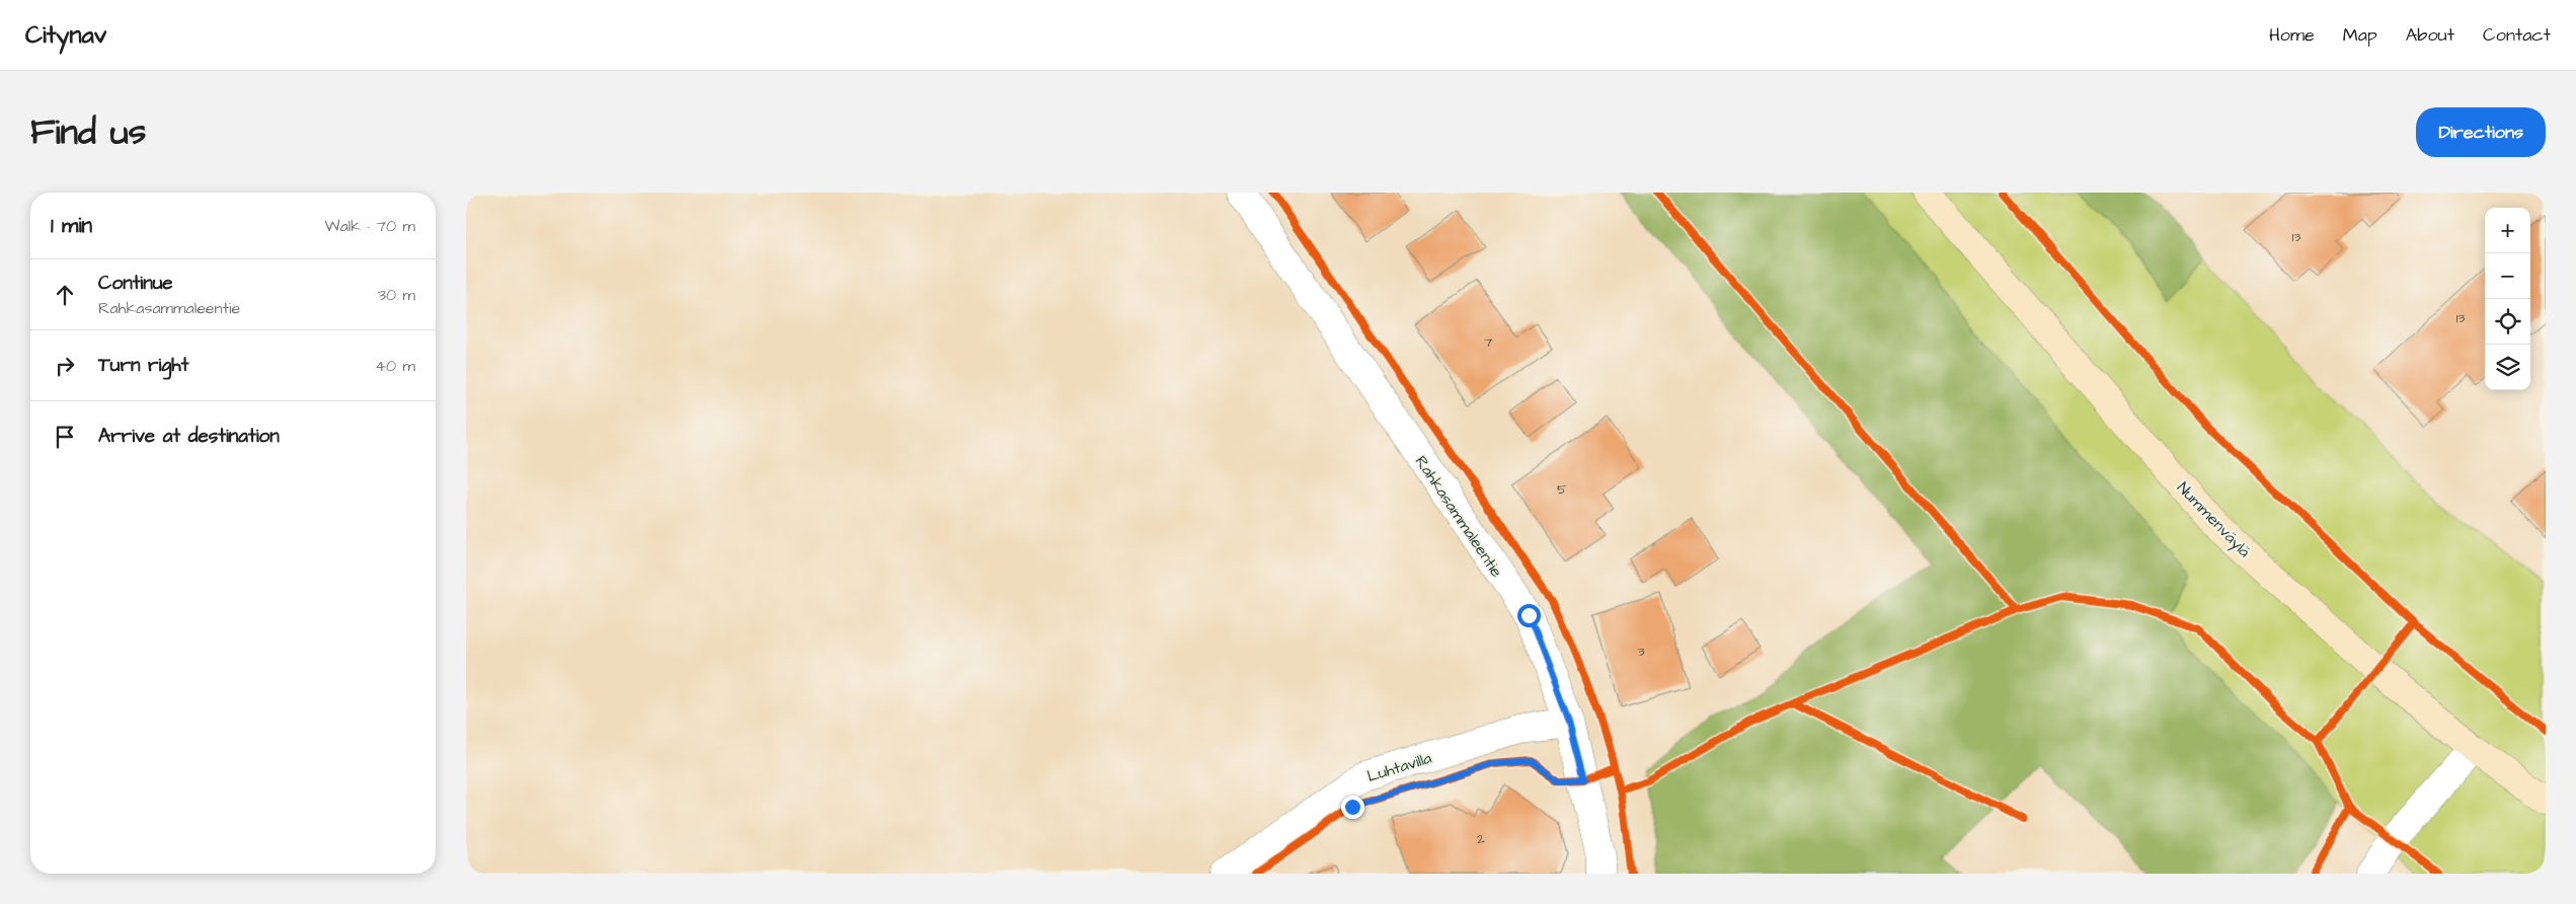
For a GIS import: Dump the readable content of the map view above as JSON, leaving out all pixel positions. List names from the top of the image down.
{
  "streets": {
    "street": ["Rahkasammaleentie", "Nummenväylä", "Luhtavilla"]
  },
  "crossings": [
    ["Rahkasammaleentie", "Luhtavilla"]
  ],
  "house_numbers": [
    "13",
    "13",
    "7",
    "5",
    "3",
    "2"
  ],
  "page": {
    "header": "Citynav",
    "nav": [
      "Home",
      "Map",
      "About",
      "Contact"
    ],
    "title": "Find us",
    "buttons": "Directions",
    "heading": ["1 min", "Walk · 70 m"],
    "map_buttons": ["+", "−"],
    "list": [
      ["Continue", "Rahkasammaleentie", "30 m"],
      ["Turn right", "40 m"],
      "Arrive at destination"
    ]
  }
}
